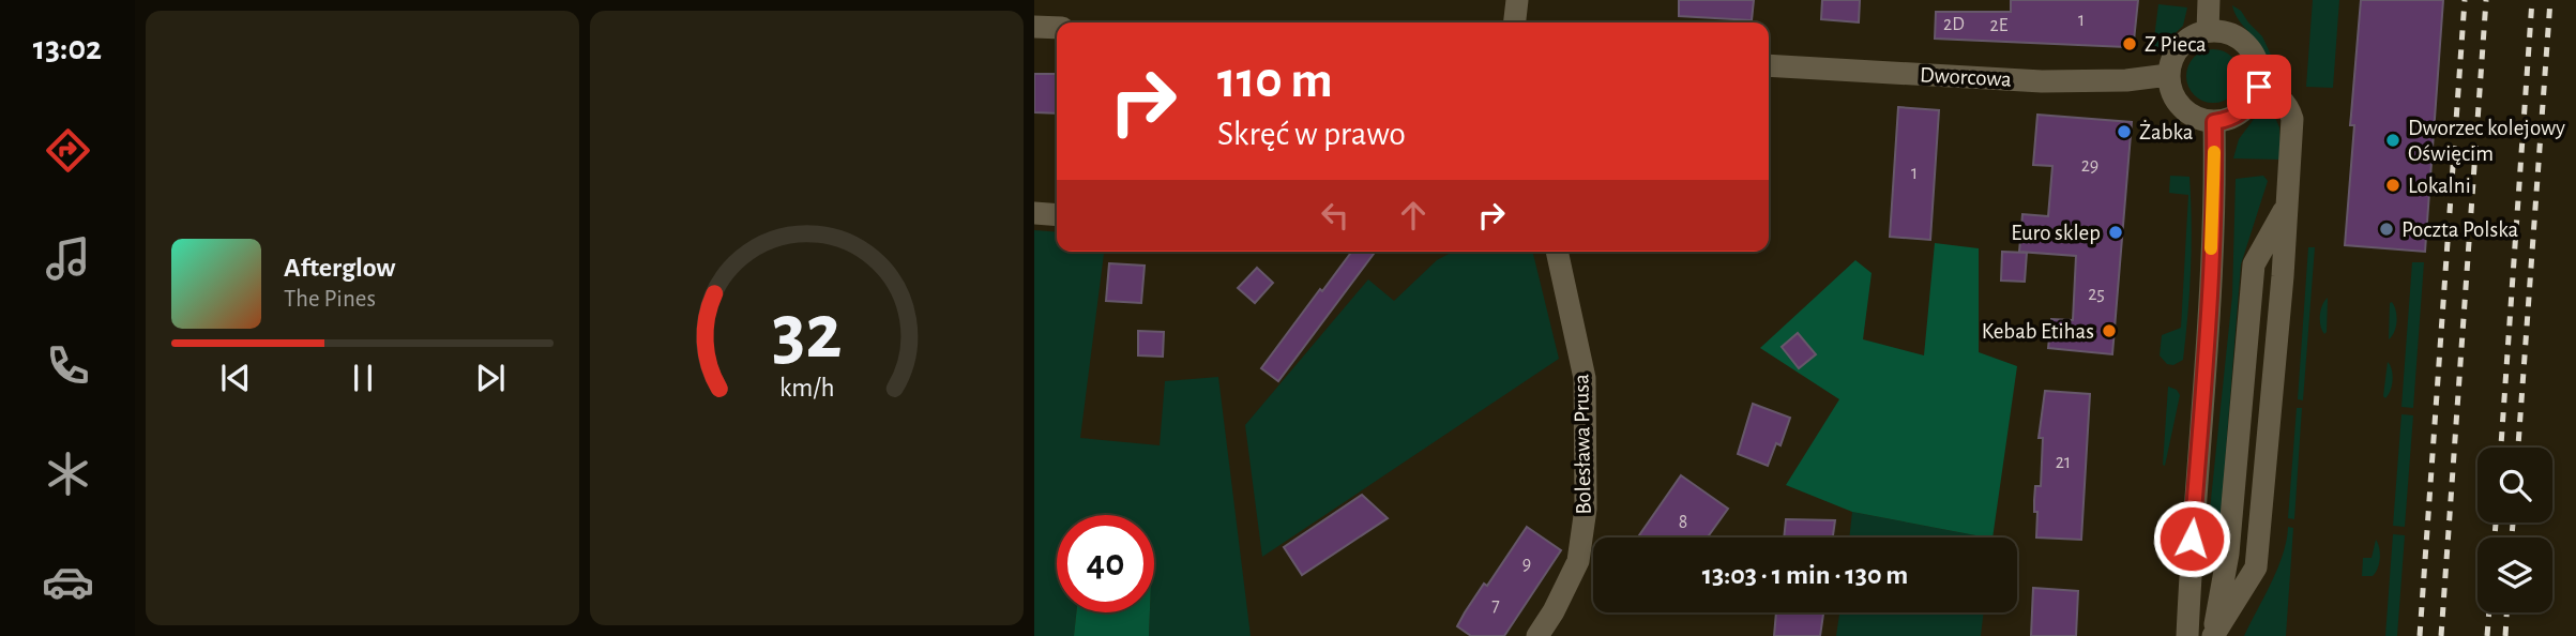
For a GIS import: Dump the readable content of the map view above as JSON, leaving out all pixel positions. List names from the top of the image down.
{
  "streets": {
    "street": ["Dworcowa", "Bolesława Prusa"]
  },
  "places": [
    "Z Pieca",
    "Żabka",
    "Dworzec kolejowy Oświęcim",
    "Lokalni",
    "Poczta Polska",
    "Euro sklep",
    "Kebab Etihas"
  ],
  "house_numbers": [
    "1",
    "2D",
    "2E",
    "29",
    "1",
    "25",
    "21",
    "8",
    "9",
    "7"
  ],
  "page": {
    "tabs": "13:02",
    "turn": ["110 m", "Skręć w prawo"],
    "song": ["Afterglow", "The Pines"],
    "limit": "40",
    "trip": "13:03 · 1 min · 130 m",
    "gauge": ["32", "km/h"]
  }
}
